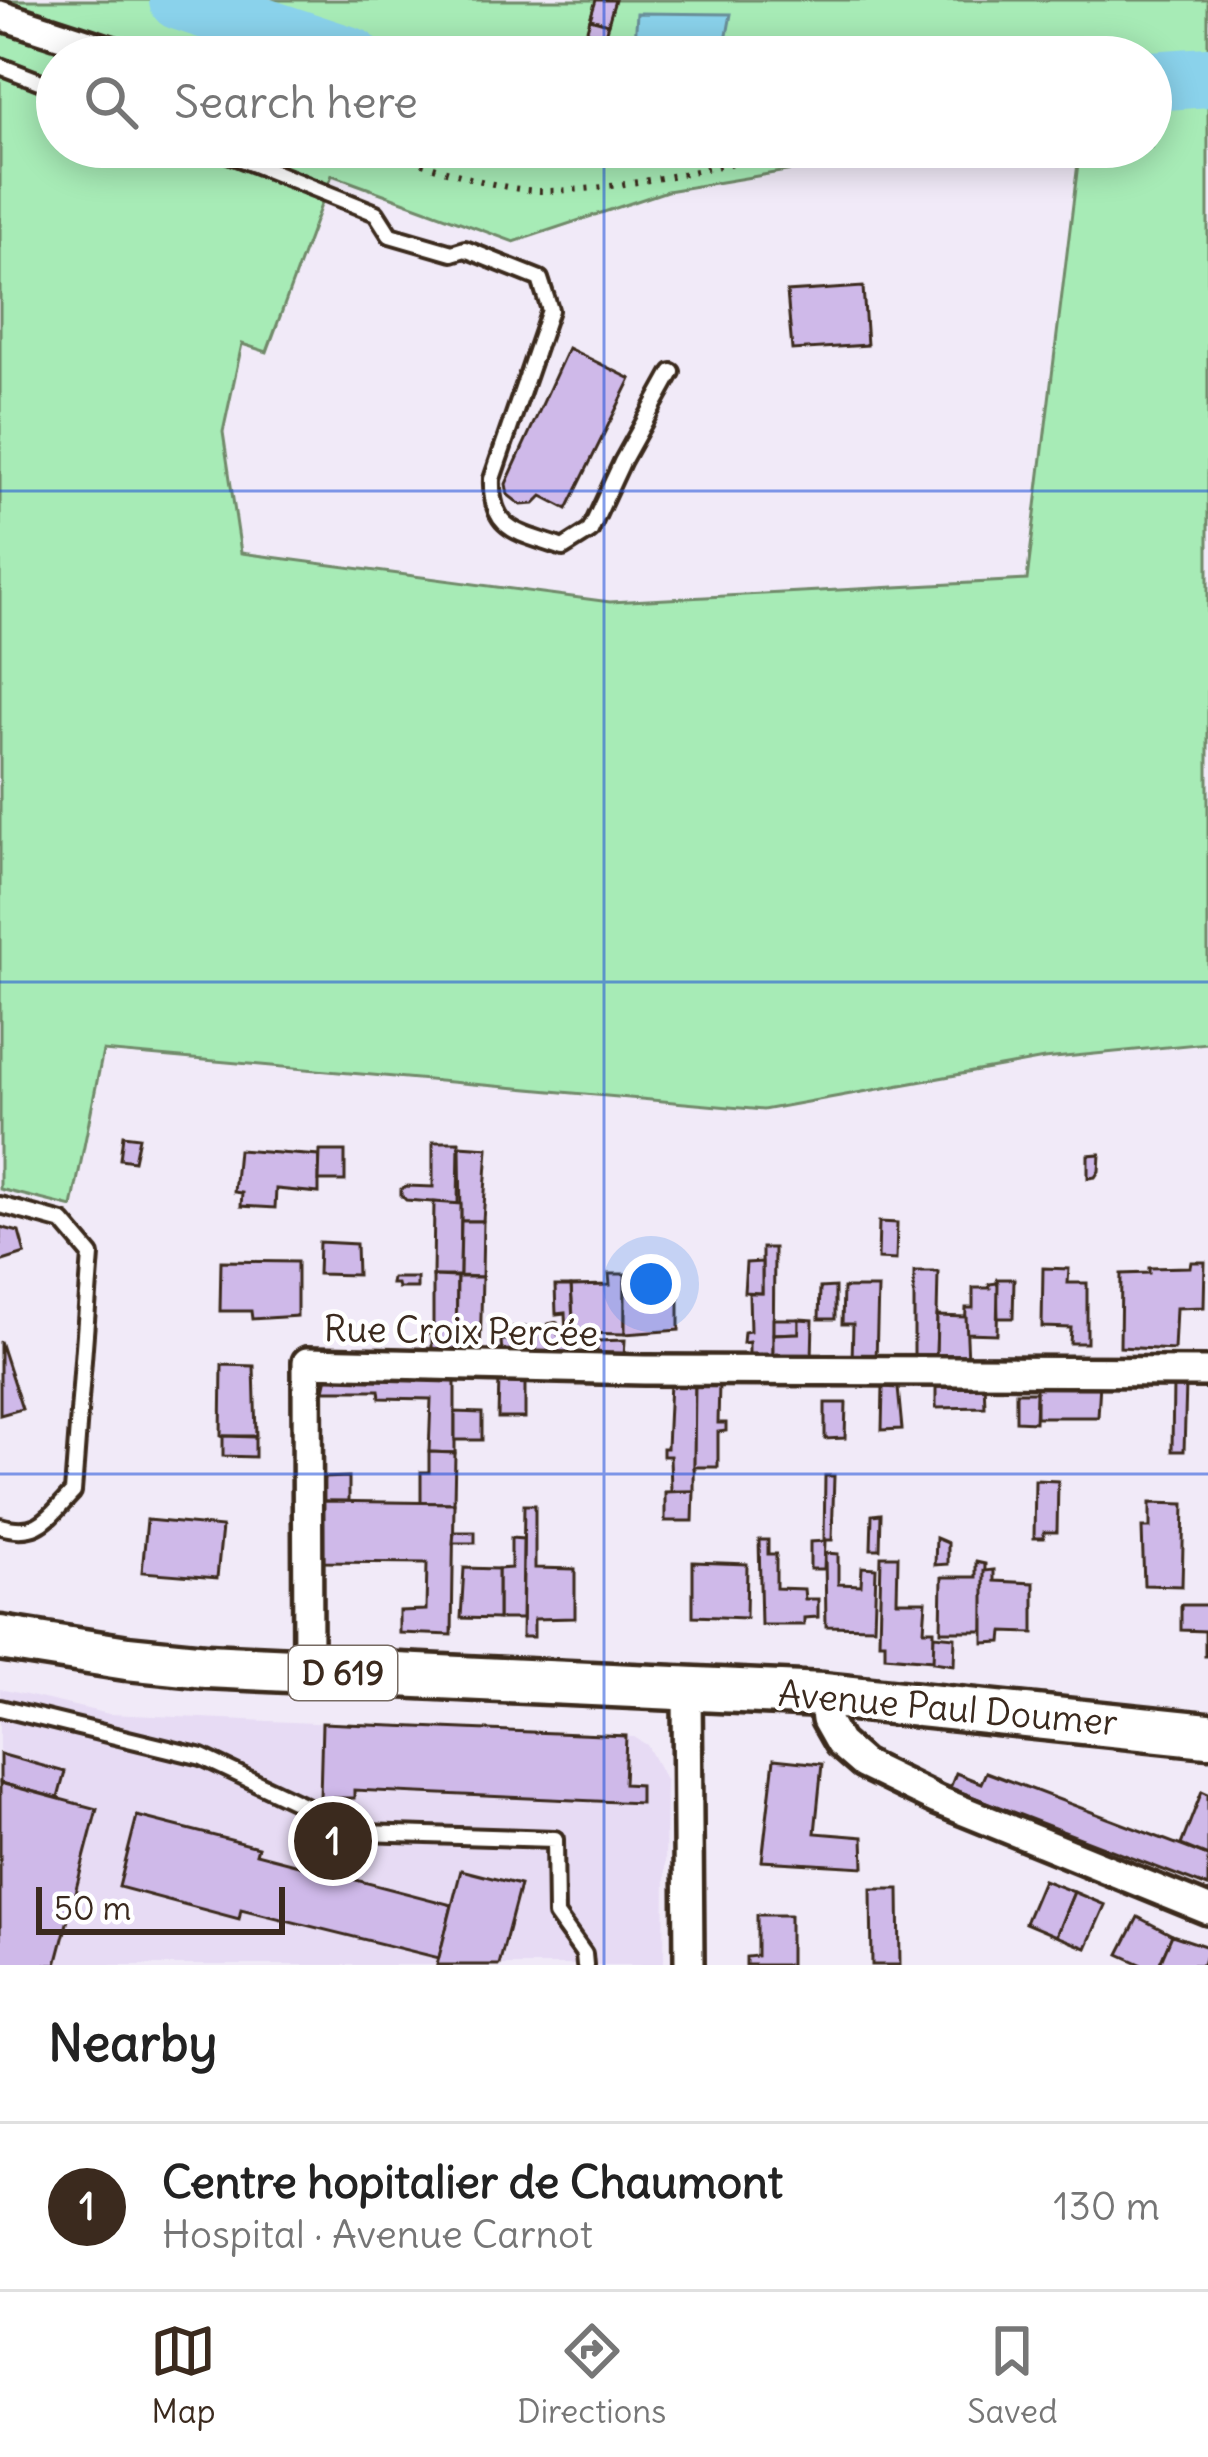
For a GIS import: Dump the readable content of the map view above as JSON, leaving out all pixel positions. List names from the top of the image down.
{
  "streets": {
    "main road": ["D 619", "Avenue Paul Doumer"],
    "street": ["Rue Croix Percée"]
  },
  "crossings": [
    ["Rue Croix Percée", "D 619"],
    ["D 619", "Avenue Paul Doumer"]
  ],
  "scale_bar": "50 m",
  "page": {
    "search": "Search here",
    "pins": "1",
    "scale": "50 m",
    "heading": "Nearby",
    "list": [
      {
        "mark": "1",
        "name": "Centre hopitalier de Chaumont",
        "note": "Hospital · Avenue Carnot",
        "value": "130 m"
      }
    ],
    "nav": ["Map", "Directions", "Saved"]
  }
}
